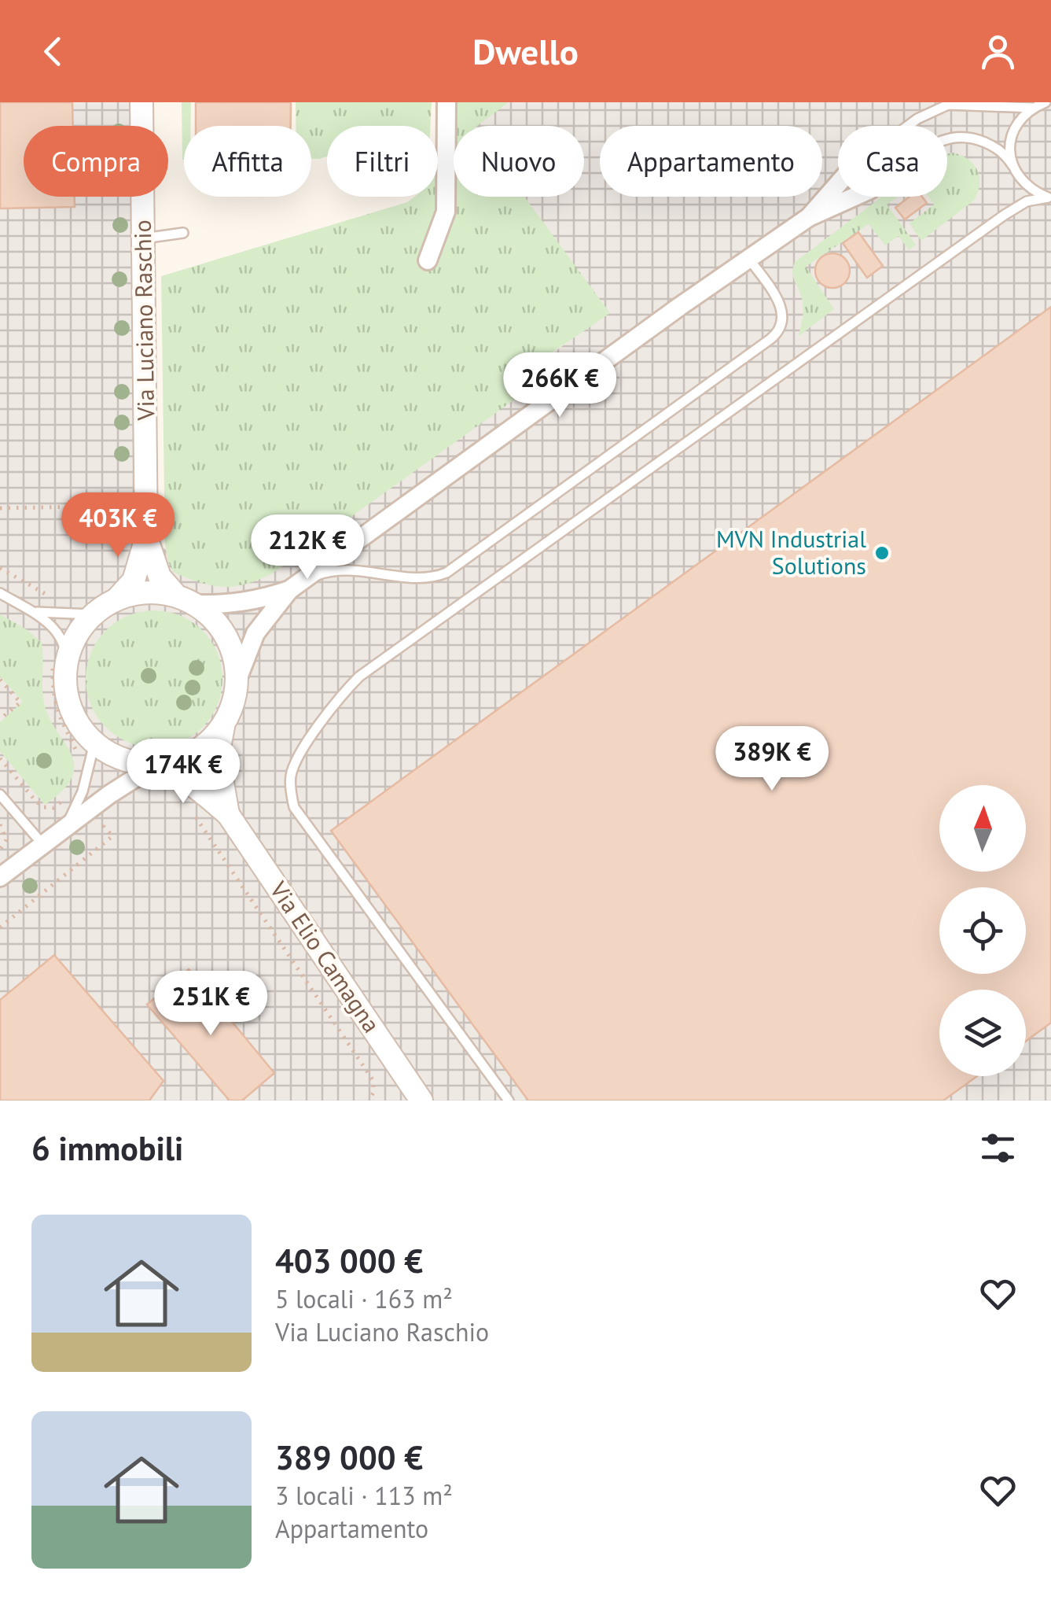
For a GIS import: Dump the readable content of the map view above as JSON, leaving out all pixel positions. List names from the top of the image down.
{
  "streets": {
    "street": ["Via Luciano Raschio", "Via Elio Camagna"]
  },
  "crossings": [
    ["Via Luciano Raschio", "Via Elio Camagna"]
  ],
  "places": ["MVN Industrial Solutions"],
  "north": "top",
  "page": {
    "header": "Dwello",
    "chip": [
      "Compra",
      "Affitta",
      "Filtri",
      "Nuovo",
      "Appartamento",
      "Casa"
    ],
    "price": [
      "266K €",
      "403K €",
      "212K €",
      "389K €",
      "174K €",
      "251K €"
    ],
    "heading": "6 immobili",
    "list": [
      {
        "name": "403 000 €",
        "note": "5 locali · 163 m² · Via Luciano Raschio"
      },
      {
        "name": "389 000 €",
        "note": "3 locali · 113 m² · Appartamento"
      }
    ]
  }
}
